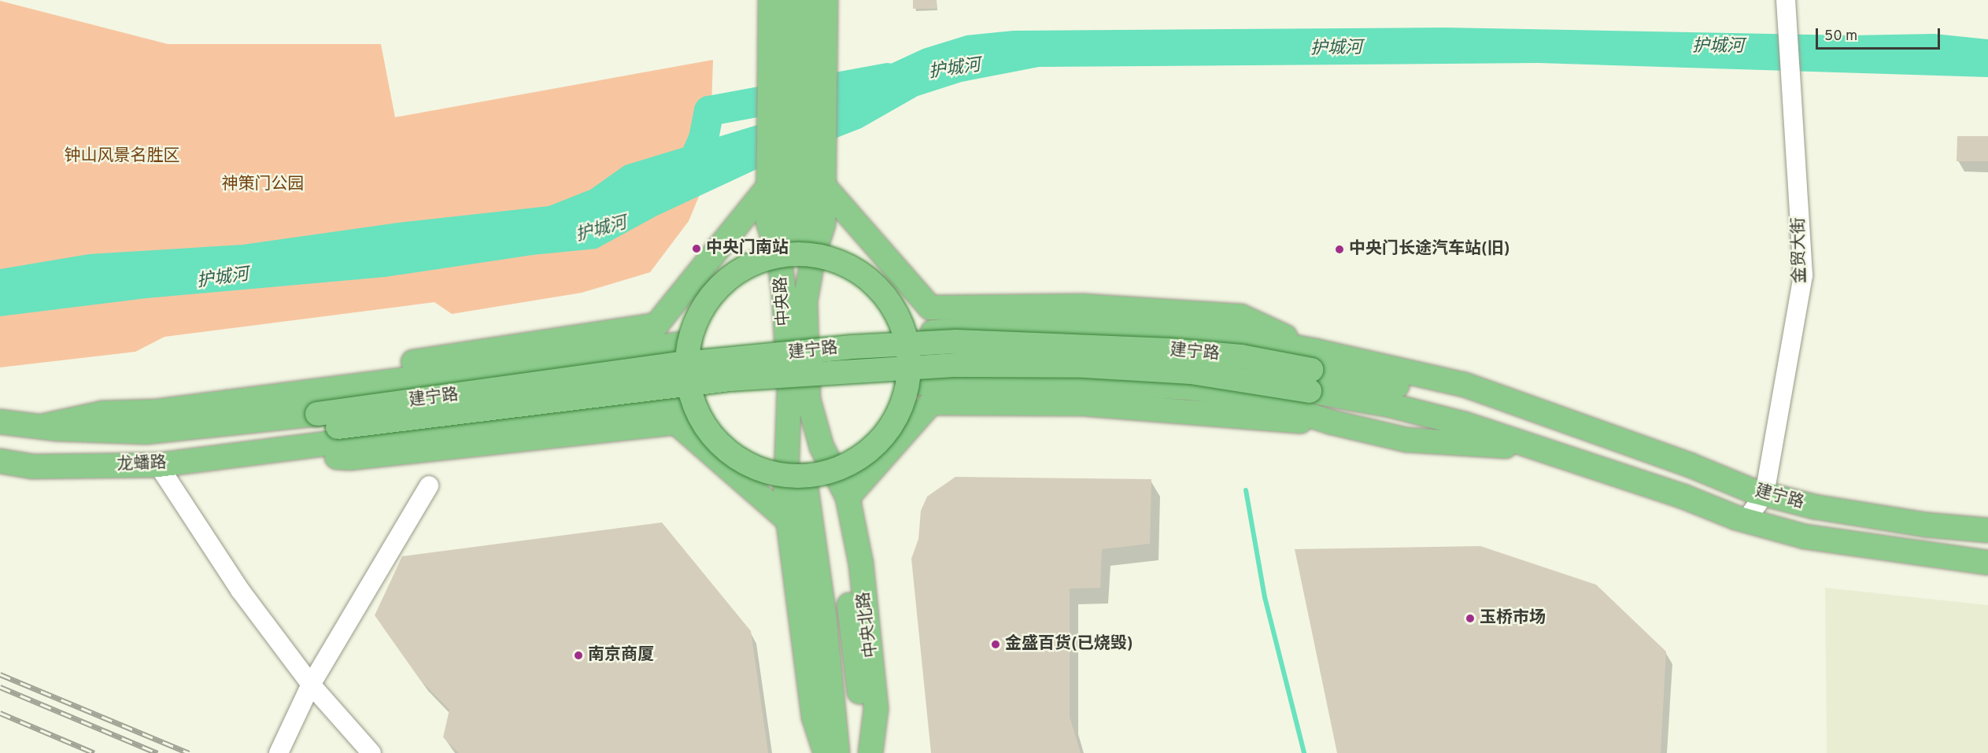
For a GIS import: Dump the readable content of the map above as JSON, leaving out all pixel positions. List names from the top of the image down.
{
  "streets": {
    "main road": [
      "中央路",
      "建宁路",
      "龙蟠路",
      "中央北路"
    ],
    "street": ["金贸大街"]
  },
  "crossings": [
    ["金贸大街", "建宁路"],
    ["中央路", "中央北路"]
  ],
  "water": ["护城河"],
  "parks": ["钟山风景名胜区", "神策门公园"],
  "places": [
    "中央门南站",
    "中央门长途汽车站(旧)",
    "玉桥市场",
    "金盛百货(已烧毁)",
    "南京商厦"
  ],
  "scale_bar": "50 m"
}
